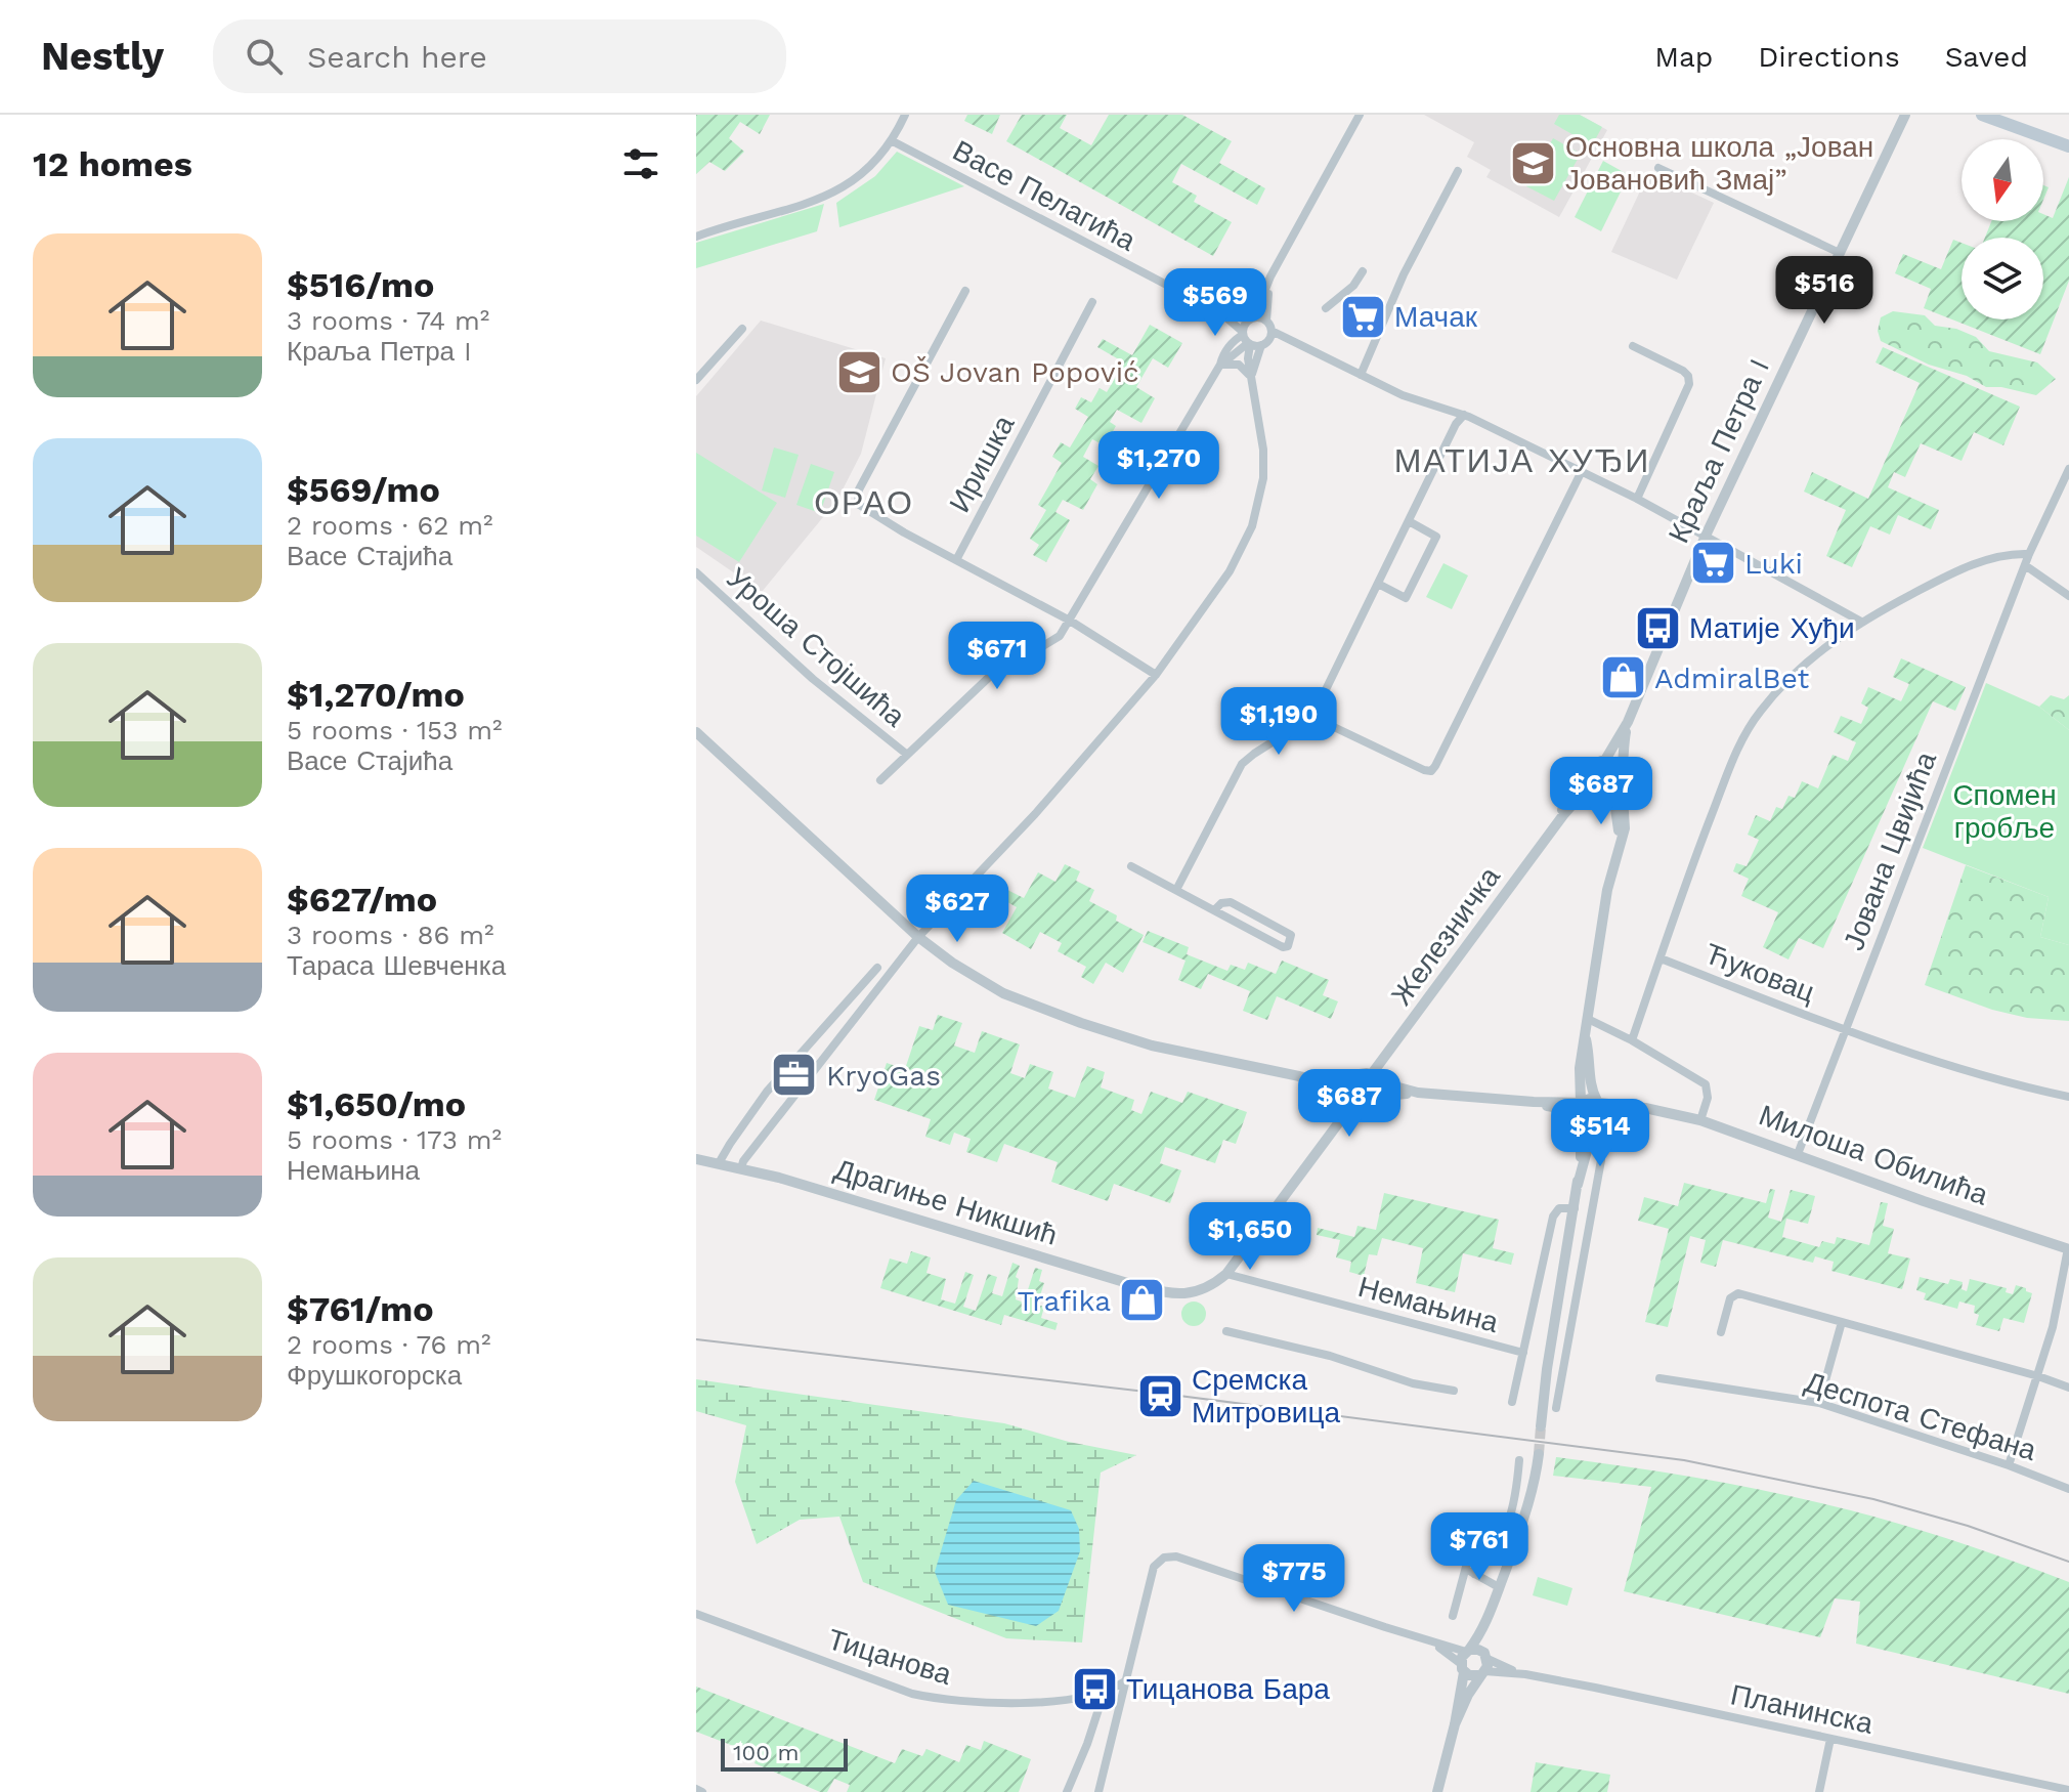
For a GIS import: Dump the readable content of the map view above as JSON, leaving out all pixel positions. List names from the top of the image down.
{
  "streets": {
    "street": [
      "Васе Пелагића",
      "Краља Петра I",
      "Иришка",
      "Уроша Стојшића",
      "Јована Цвијића",
      "Железничка",
      "Ћуковац",
      "Милоша Обилића",
      "Драгиње Никшић",
      "Немањина",
      "Деспота Стефана",
      "Тицанова",
      "Планинска"
    ]
  },
  "crossings": [
    ["Краља Петра I", "Железничка"],
    ["Јована Цвијића", "Ћуковац"],
    ["Јована Цвијића", "Милоша Обилића"],
    ["Драгиње Никшић", "Немањина"]
  ],
  "districts": ["МАТИЈА ХУЂИ", "ОРАО"],
  "parks": ["Спомен гробље"],
  "places": {
    "school or university": ["Основна школа „Јован Јовановић Змај”", "OŠ Jovan Popović"],
    "supermarket": ["Мачак", "Luki"],
    "bus stop": ["Матије Хуђи", "Тицанова Бара"],
    "shop": ["AdmiralBet", "Trafika"],
    "office": ["KryoGas"],
    "station": ["Сремска Митровица"]
  },
  "scale_bar": "100 m",
  "north": "bottom",
  "page": {
    "header": "Nestly",
    "search": "Search here",
    "nav": ["Map", "Directions", "Saved"],
    "heading": "12 homes",
    "list": [
      {
        "name": "$516/mo",
        "note": "3 rooms · 74 m² · Краља Петра I"
      },
      {
        "name": "$569/mo",
        "note": "2 rooms · 62 m² · Васе Стајића"
      },
      {
        "name": "$1,270/mo",
        "note": "5 rooms · 153 m² · Васе Стајића"
      },
      {
        "name": "$627/mo",
        "note": "3 rooms · 86 m² · Тараса Шевченка"
      },
      {
        "name": "$1,650/mo",
        "note": "5 rooms · 173 m² · Немањина"
      },
      {
        "name": "$761/mo",
        "note": "2 rooms · 76 m² · Фрушкогорска"
      }
    ],
    "price": [
      "$516",
      "$569",
      "$1,270",
      "$671",
      "$1,190",
      "$687",
      "$627",
      "$687",
      "$514",
      "$1,650",
      "$761",
      "$775"
    ],
    "scale": "100 m"
  }
}
